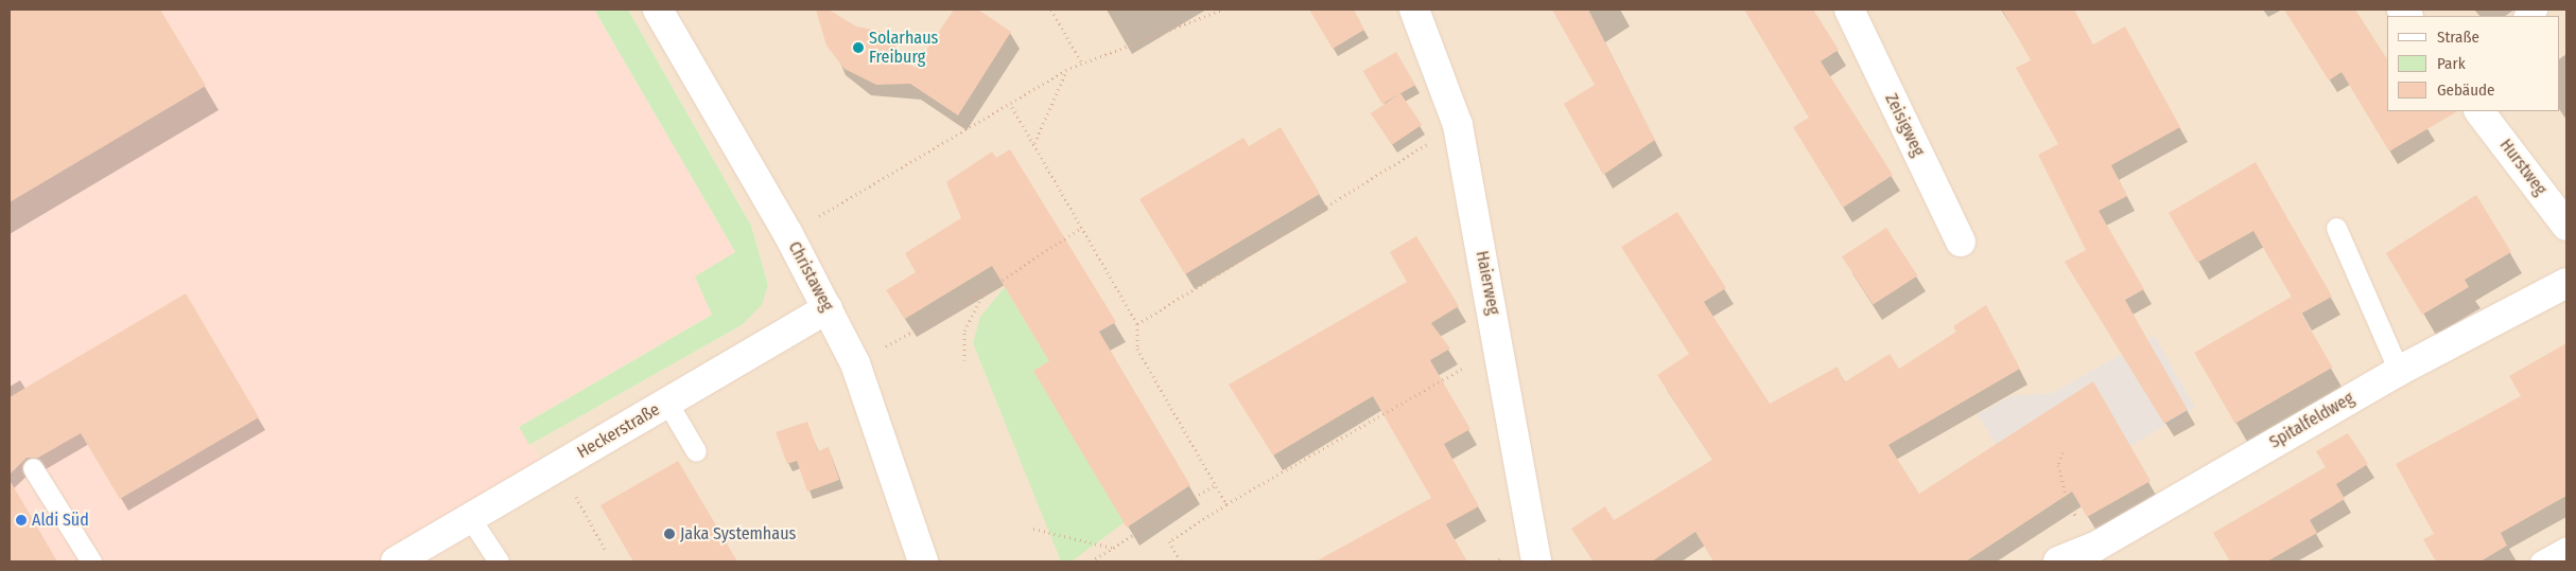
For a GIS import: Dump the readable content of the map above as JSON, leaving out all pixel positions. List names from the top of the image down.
{
  "streets": {
    "street": [
      "Zeisigweg",
      "Hurstweg",
      "Christaweg",
      "Haierweg",
      "Spitalfeldweg",
      "Heckerstraße"
    ]
  },
  "crossings": [
    ["Christaweg", "Heckerstraße"]
  ],
  "places": ["Solarhaus Freiburg", "Aldi Süd", "Jaka Systemhaus"],
  "legend": ["Straße", "Park", "Gebäude"]
}
